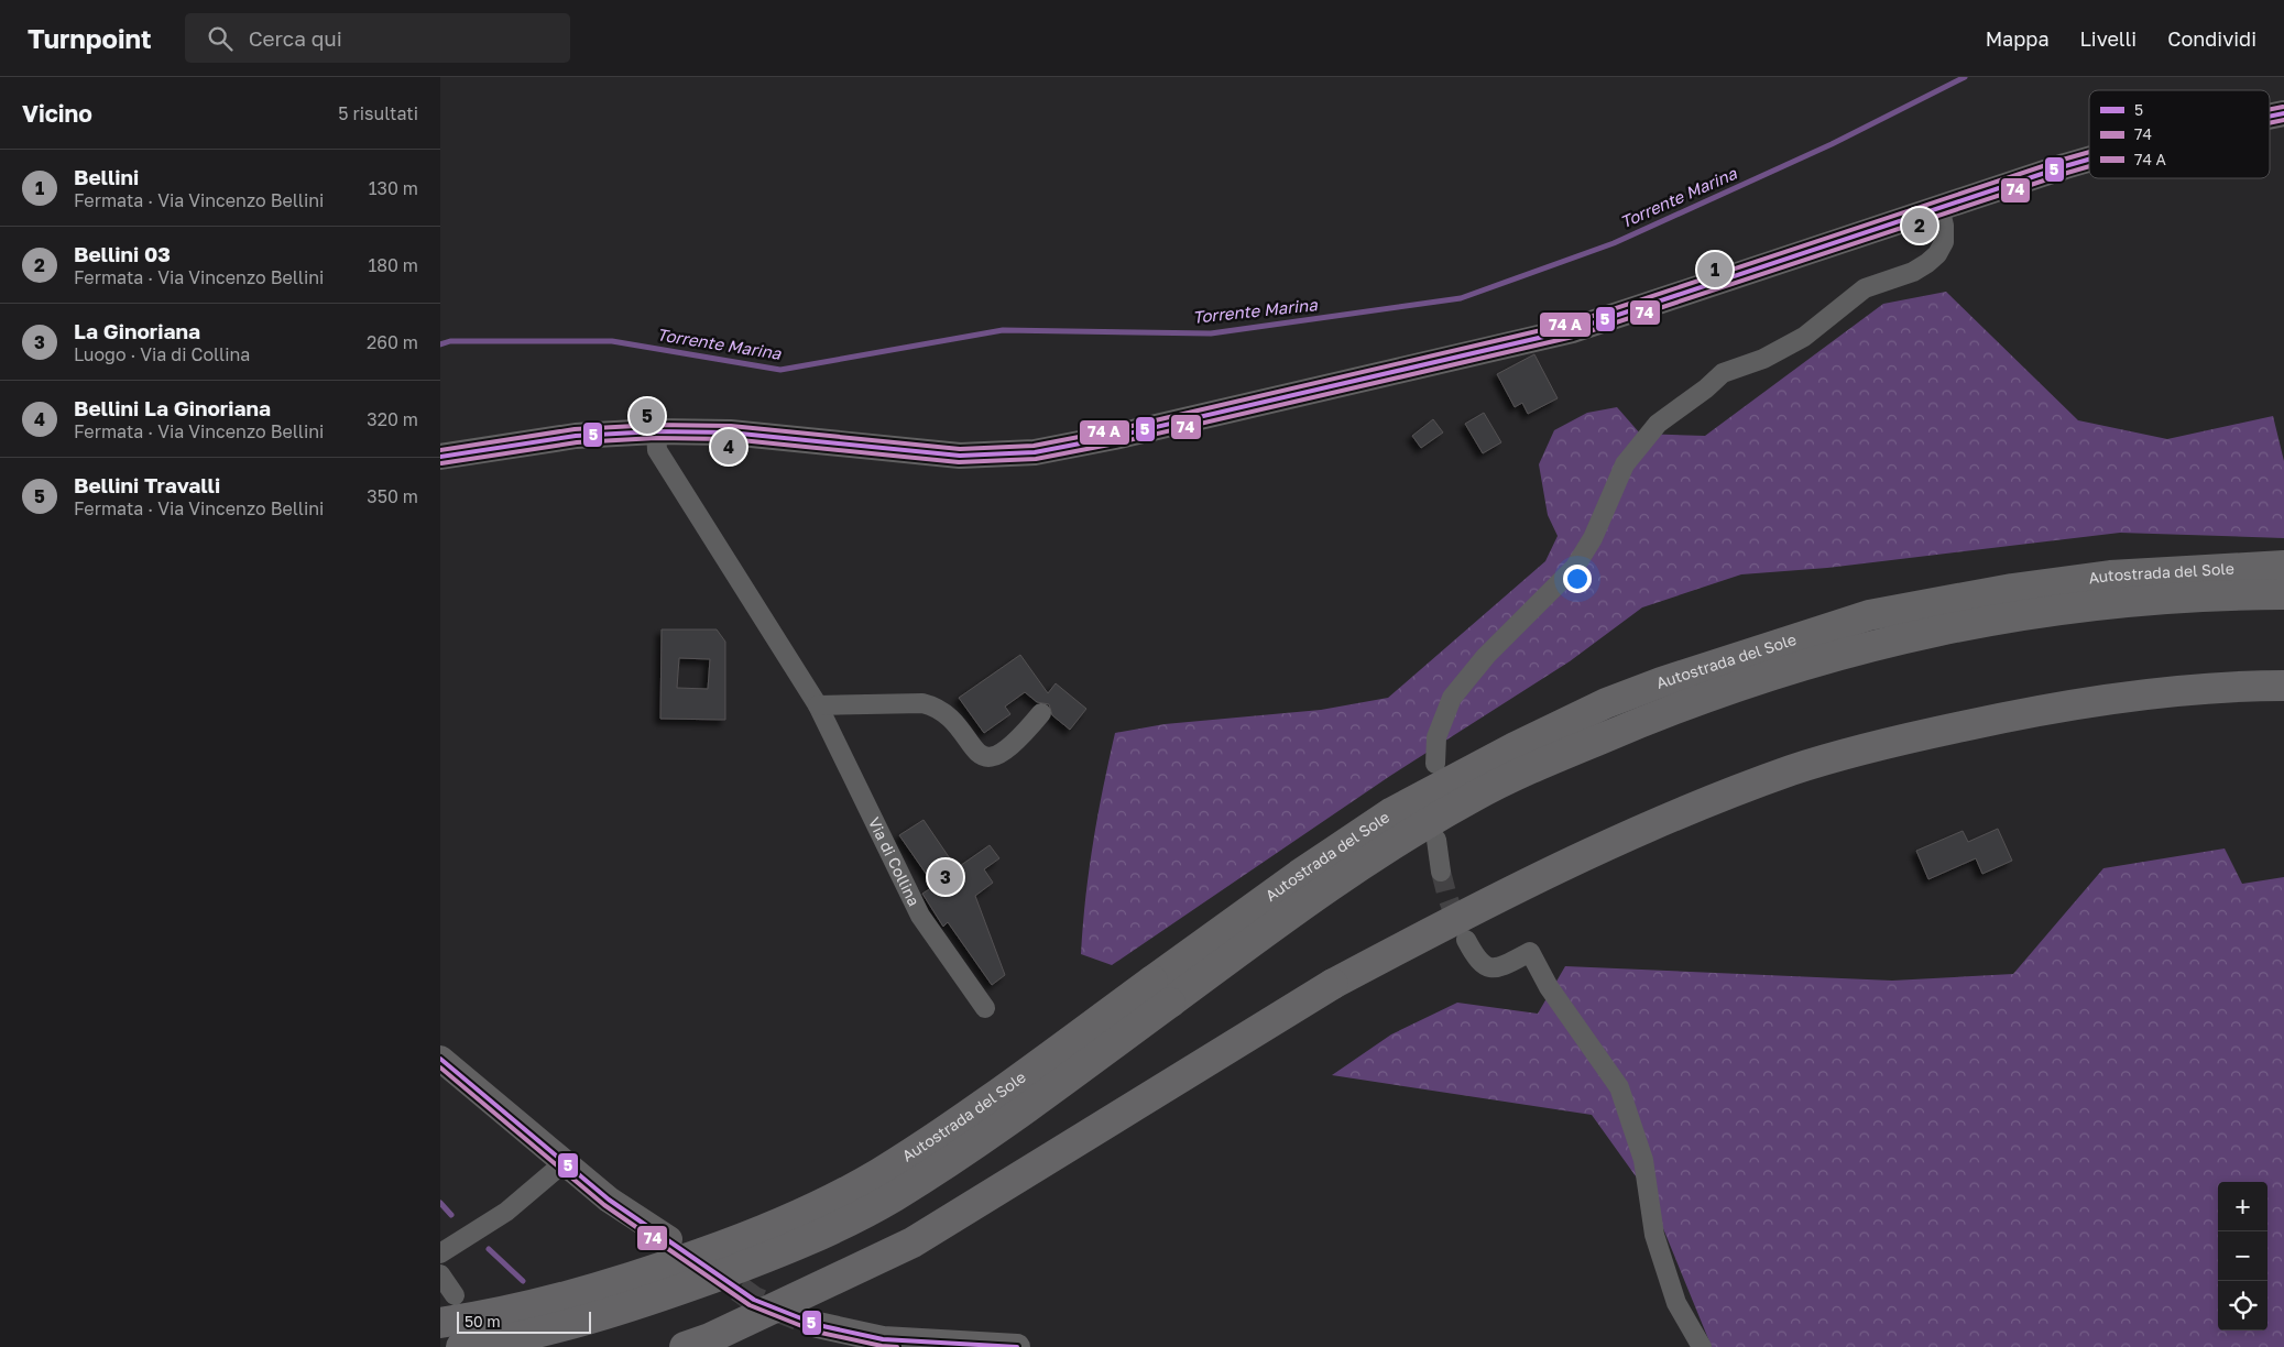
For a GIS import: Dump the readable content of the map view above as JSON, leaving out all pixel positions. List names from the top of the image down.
{
  "streets": {
    "highway": ["Autostrada del Sole"],
    "street": ["Via di Collina"]
  },
  "water": ["Torrente Marina"],
  "lines": ["transit line 5", "transit line 74"],
  "legend": ["5", "74", "74 A"],
  "scale_bar": "50 m",
  "page": {
    "header": "Turnpoint",
    "search": "Cerca qui",
    "nav": ["Mappa", "Livelli", "Condividi"],
    "heading": ["Vicino", "5 risultati"],
    "list": [
      {
        "mark": "1",
        "name": "Bellini",
        "note": "Fermata · Via Vincenzo Bellini",
        "value": "130 m"
      },
      {
        "mark": "2",
        "name": "Bellini 03",
        "note": "Fermata · Via Vincenzo Bellini",
        "value": "180 m"
      },
      {
        "mark": "3",
        "name": "La Ginoriana",
        "note": "Luogo · Via di Collina",
        "value": "260 m"
      },
      {
        "mark": "4",
        "name": "Bellini La Ginoriana",
        "note": "Fermata · Via Vincenzo Bellini",
        "value": "320 m"
      },
      {
        "mark": "5",
        "name": "Bellini Travalli",
        "note": "Fermata · Via Vincenzo Bellini",
        "value": "350 m"
      }
    ],
    "pins": [
      "2",
      "1",
      "5",
      "4",
      "3"
    ],
    "map_buttons": ["+", "−"],
    "scale": "50 m"
  }
}
